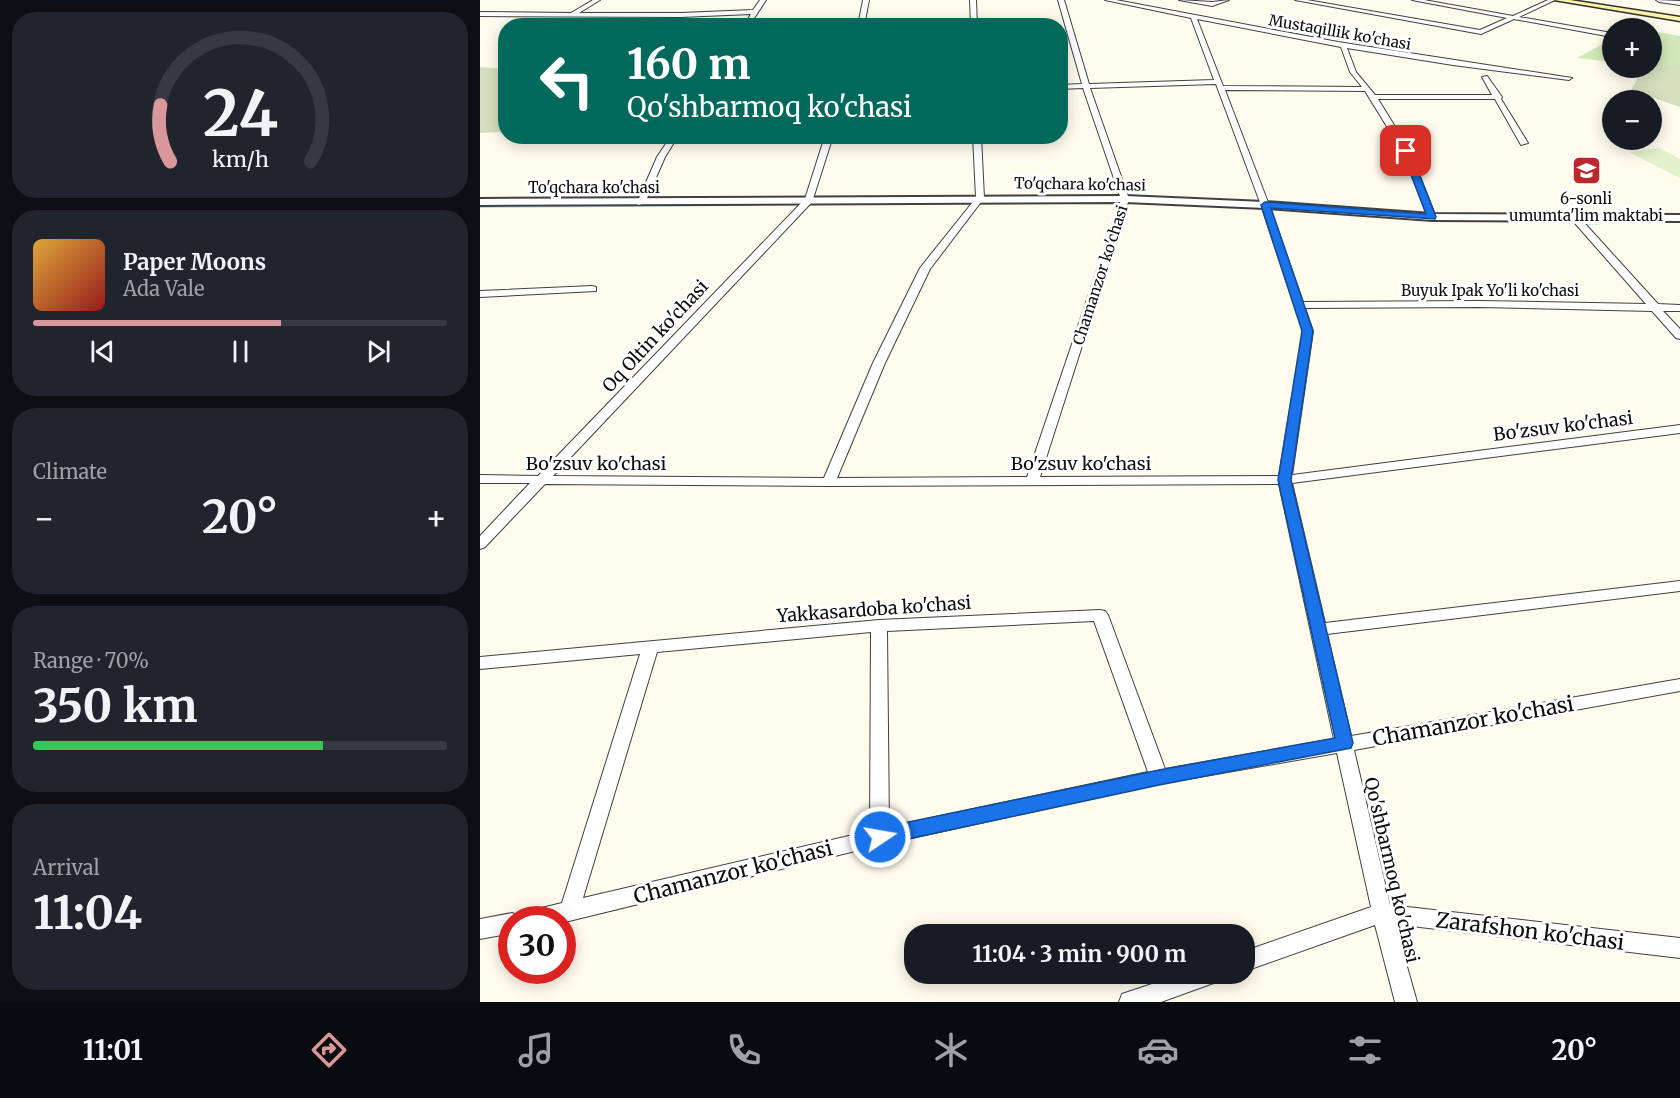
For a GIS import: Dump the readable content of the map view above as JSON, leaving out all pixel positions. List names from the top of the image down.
{
  "streets": {
    "street": [
      "Mustaqillik ko'chasi",
      "To'qchara ko'chasi",
      "Chamanzor ko'chasi",
      "Buyuk Ipak Yo'li ko'chasi",
      "Oq Oltin ko'chasi",
      "Bo'zsuv ko'chasi",
      "Yakkasardoba ko'chasi",
      "Qo'shbarmoq ko'chasi",
      "Zarafshon ko'chasi"
    ]
  },
  "crossings": [
    ["Mustaqillik ko'chasi", "Qo'shbarmoq ko'chasi"],
    ["To'qchara ko'chasi", "Chamanzor ko'chasi"],
    ["To'qchara ko'chasi", "Oq Oltin ko'chasi"],
    ["To'qchara ko'chasi", "Qo'shbarmoq ko'chasi"],
    ["Chamanzor ko'chasi", "Bo'zsuv ko'chasi"],
    ["Chamanzor ko'chasi", "Yakkasardoba ko'chasi"],
    ["Chamanzor ko'chasi", "Qo'shbarmoq ko'chasi"],
    ["Buyuk Ipak Yo'li ko'chasi", "Qo'shbarmoq ko'chasi"],
    ["Oq Oltin ko'chasi", "Bo'zsuv ko'chasi"],
    ["Bo'zsuv ko'chasi", "Qo'shbarmoq ko'chasi"],
    ["Qo'shbarmoq ko'chasi", "Zarafshon ko'chasi"]
  ],
  "places": {
    "school or university": ["6-sonli umumta'lim maktabi"]
  },
  "page": {
    "map_buttons": ["+", "−"],
    "turn": ["160 m", "Qo'shbarmoq ko'chasi"],
    "song": ["Paper Moons", "Ada Vale"],
    "tile": [
      "Climate",
      ["Range · 70%", "350 km"],
      ["Arrival", "11:04"]
    ],
    "heat": ["−", "20°", "+"],
    "limit": "30",
    "trip": "11:04 · 3 min · 900 m",
    "tabs": ["11:01", "20°"],
    "gauge": ["24", "km/h"]
  }
}
